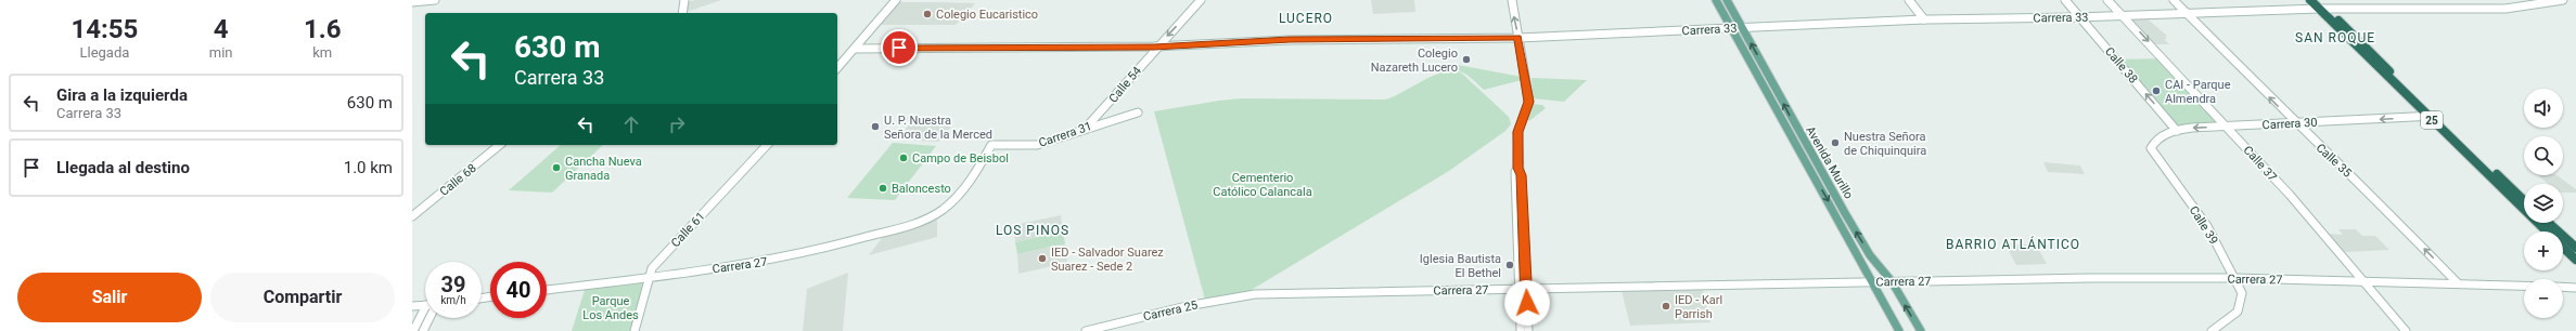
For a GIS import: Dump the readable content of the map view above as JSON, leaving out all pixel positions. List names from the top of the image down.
{
  "streets": {
    "highway": ["25"],
    "main road": ["Avenida Murillo"],
    "street": [
      "Carrera 33",
      "Calle 38",
      "Calle 54",
      "Carrera 30",
      "Carrera 31",
      "Calle 35",
      "Calle 37",
      "Calle 68",
      "Calle 39",
      "Calle 61",
      "Carrera 27",
      "Carrera 25"
    ]
  },
  "crossings": [
    ["Carrera 33", "Calle 38"],
    ["Carrera 33", "Calle 54"],
    ["Carrera 33", "25"],
    ["Carrera 33", "Calle 35"],
    ["Carrera 33", "Avenida Murillo"],
    ["Carrera 33", "Calle 37"],
    ["Calle 38", "Carrera 30"],
    ["Calle 54", "Carrera 31"],
    ["25", "Carrera 30"],
    ["Carrera 30", "Calle 35"],
    ["Carrera 30", "Calle 37"],
    ["Carrera 30", "Calle 39"],
    ["Carrera 31", "Carrera 27"],
    ["Calle 35", "Carrera 27"],
    ["Avenida Murillo", "Carrera 27"],
    ["Calle 37", "Carrera 27"],
    ["Calle 39", "Carrera 27"],
    ["Calle 61", "Carrera 27"],
    ["Carrera 27", "Carrera 25"]
  ],
  "one_way": ["Calle 38", "Carrera 30", "Calle 35"],
  "districts": [
    "LUCERO",
    "SAN ROQUE",
    "LOS PINOS",
    "BARRIO ATLÁNTICO"
  ],
  "parks": ["Cementerio Católico Calancala", "Parque Los Andes"],
  "places": [
    "Colegio Eucaristico",
    "Colegio Nazareth Lucero",
    "CAI - Parque Almendra",
    "U. P. Nuestra Señora de la Merced",
    "Nuestra Señora de Chiquinquira",
    "Campo de Beisbol",
    "Cancha Nueva Granada",
    "Baloncesto",
    "IED - Salvador Suarez Suarez - Sede 2",
    "Iglesia Bautista El Bethel",
    "IED - Karl Parrish"
  ],
  "page": {
    "eta": [
      "14:55",
      "Llegada",
      "4",
      "min",
      "1.6",
      "km"
    ],
    "turn": ["630 m", "Carrera 33"],
    "list": [
      {
        "name": "Gira a la izquierda",
        "note": "Carrera 33",
        "value": "630 m"
      },
      {
        "name": "Llegada al destino",
        "value": "1.0 km"
      }
    ],
    "map_buttons": ["+", "−"],
    "speed": "39 km/h",
    "limit": "40",
    "buttons": ["Salir", "Compartir"]
  }
}
